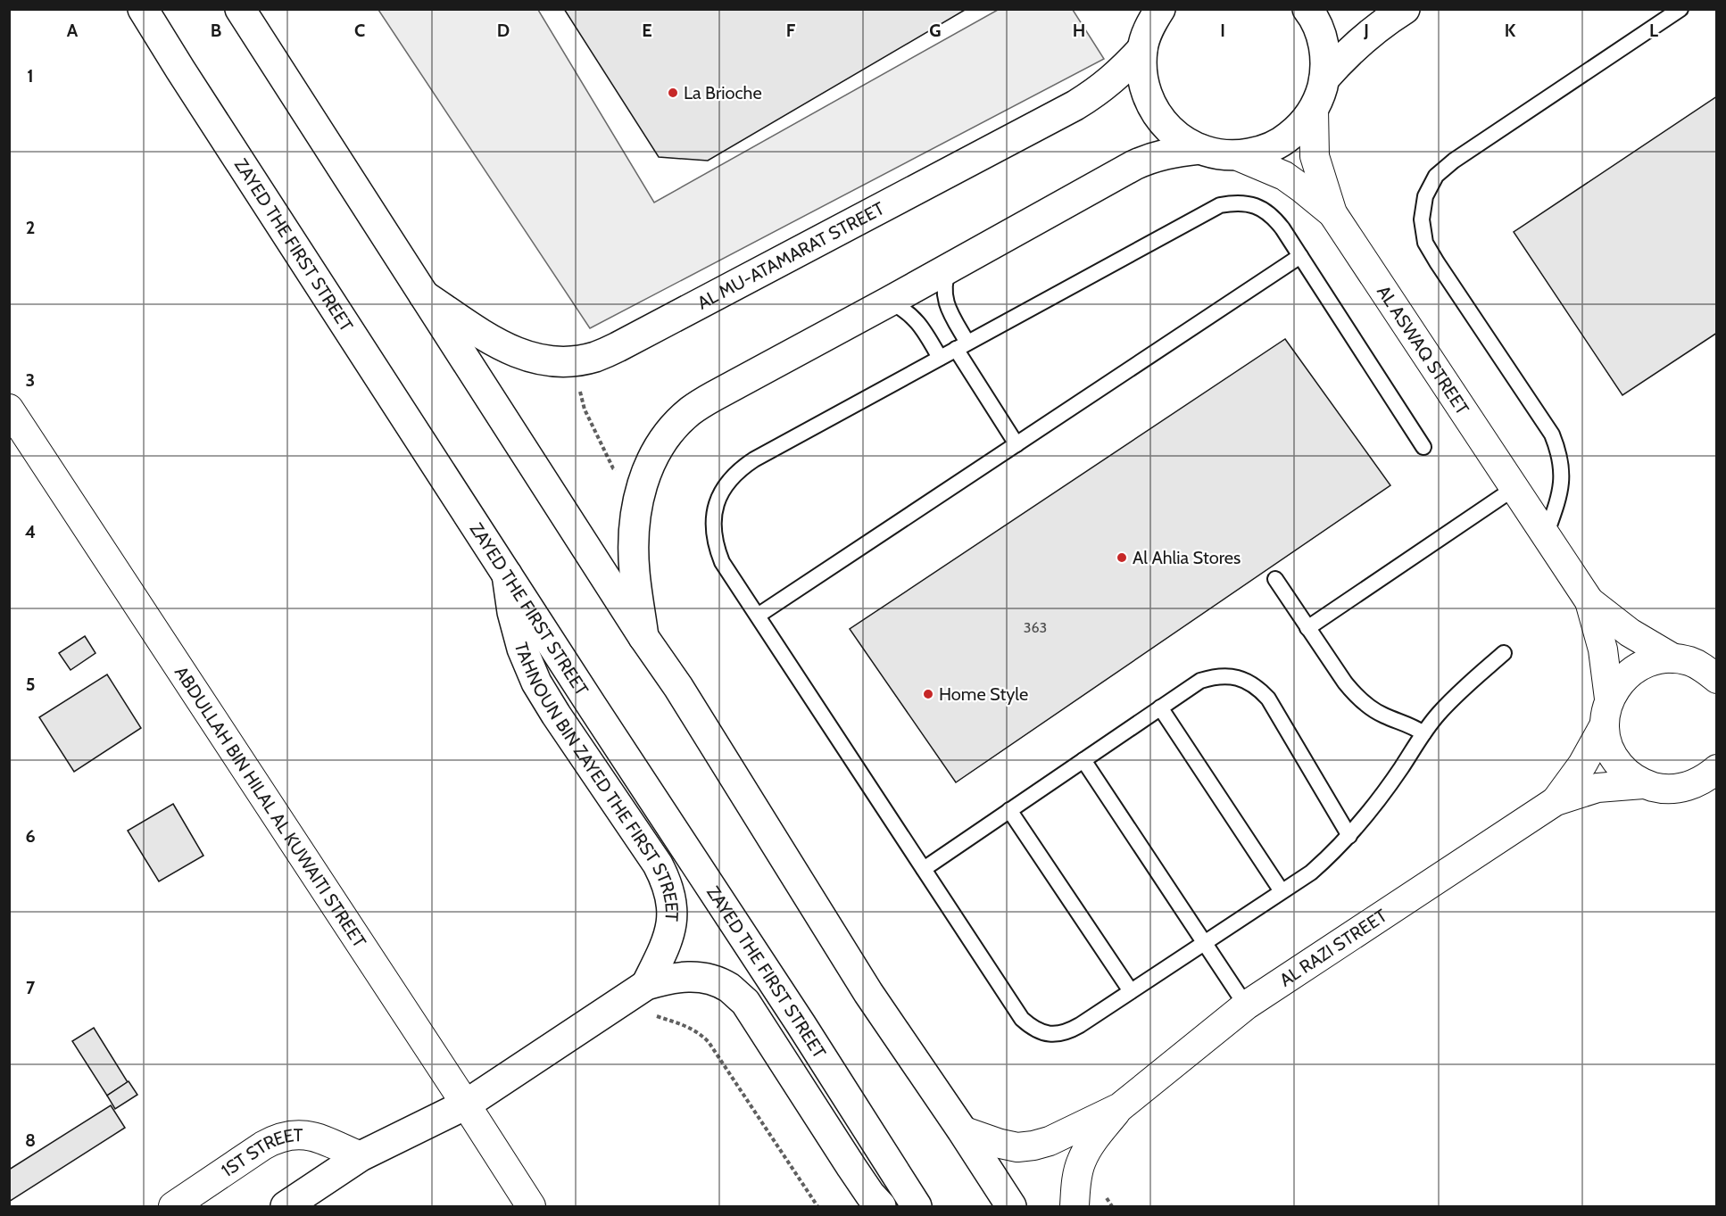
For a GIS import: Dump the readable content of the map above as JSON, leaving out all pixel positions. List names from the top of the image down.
{
  "streets": {
    "street": [
      "ZAYED THE FIRST STREET",
      "AL MU-ATAMARAT STREET",
      "AL ASWAQ STREET",
      "TAHNOUN BIN ZAYED THE FIRST STREET",
      "ABDULLAH BIN HILAL AL KUWAITI STREET",
      "AL RAZI STREET",
      "1ST STREET"
    ]
  },
  "crossings": [
    ["ZAYED THE FIRST STREET", "TAHNOUN BIN ZAYED THE FIRST STREET"],
    ["AL ASWAQ STREET", "AL RAZI STREET"],
    ["TAHNOUN BIN ZAYED THE FIRST STREET", "ABDULLAH BIN HILAL AL KUWAITI STREET"],
    ["TAHNOUN BIN ZAYED THE FIRST STREET", "1ST STREET"]
  ],
  "places": ["La Brioche", "Al Ahlia Stores", "Home Style"],
  "house_numbers": ["363"],
  "grid": {
    "columns": [
      "A",
      "B",
      "C",
      "D",
      "E",
      "F",
      "G",
      "H",
      "I",
      "J",
      "K",
      "L"
    ],
    "rows": [
      "1",
      "2",
      "3",
      "4",
      "5",
      "6",
      "7",
      "8"
    ]
  }
}
